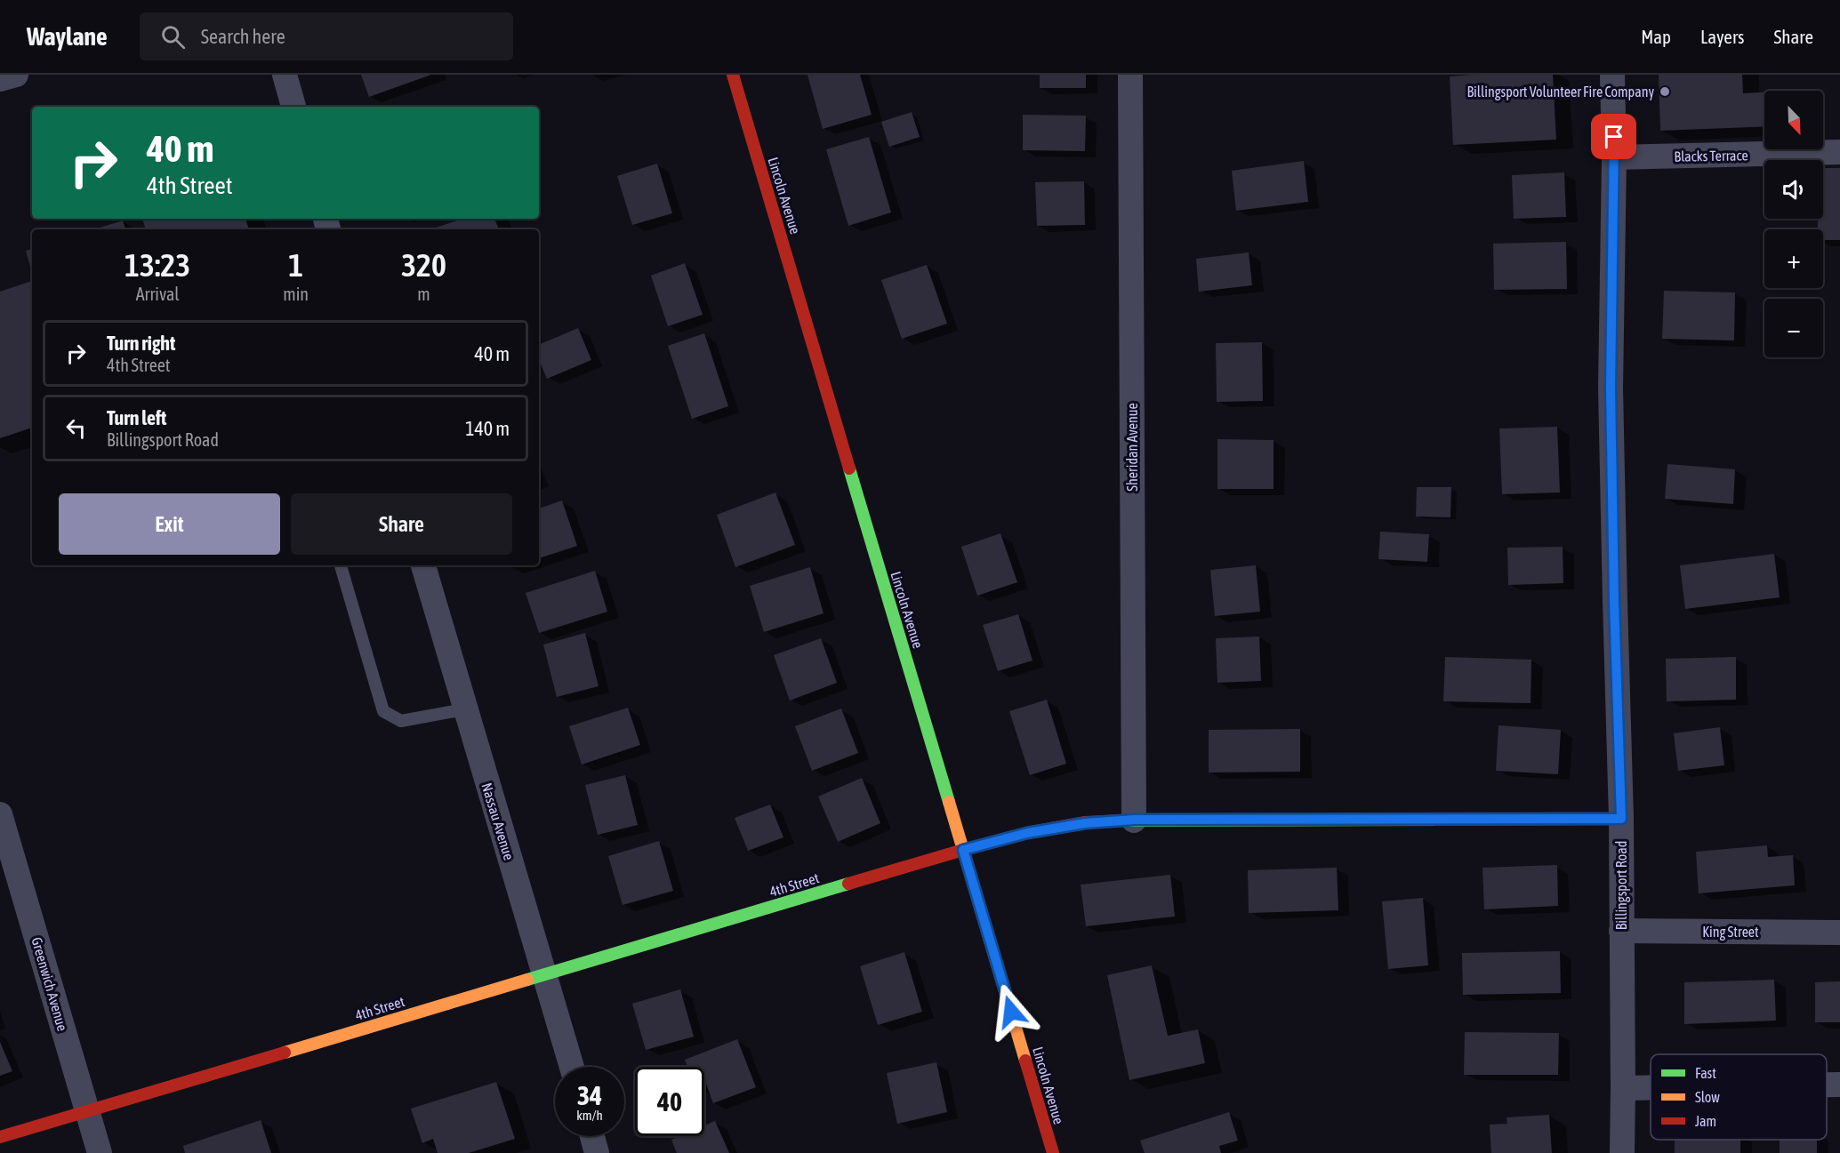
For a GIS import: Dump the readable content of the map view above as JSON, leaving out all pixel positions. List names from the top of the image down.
{
  "streets": {
    "street": [
      "Blacks Terrace",
      "Lincoln Avenue",
      "Sheridan Avenue",
      "Nassau Avenue",
      "4th Street",
      "Billingsport Road",
      "King Street",
      "Greenwich Avenue"
    ]
  },
  "crossings": [
    ["Blacks Terrace", "Billingsport Road"],
    ["Lincoln Avenue", "4th Street"],
    ["Sheridan Avenue", "4th Street"],
    ["Nassau Avenue", "4th Street"],
    ["4th Street", "Billingsport Road"],
    ["4th Street", "Greenwich Avenue"],
    ["Billingsport Road", "King Street"]
  ],
  "places": ["Billingsport Volunteer Fire Company"],
  "legend": ["Fast", "Slow", "Jam"],
  "north": "bottom right",
  "page": {
    "header": "Waylane",
    "search": "Search here",
    "nav": ["Map", "Layers", "Share"],
    "map_buttons": ["+", "−"],
    "turn": ["40 m", "4th Street"],
    "eta": [
      "13:23",
      "Arrival",
      "1",
      "min",
      "320",
      "m"
    ],
    "list": [
      {
        "name": "Turn right",
        "note": "4th Street",
        "value": "40 m"
      },
      {
        "name": "Turn left",
        "note": "Billingsport Road",
        "value": "140 m"
      }
    ],
    "buttons": ["Exit", "Share"],
    "speed": "34 km/h",
    "limit": "40"
  }
}
